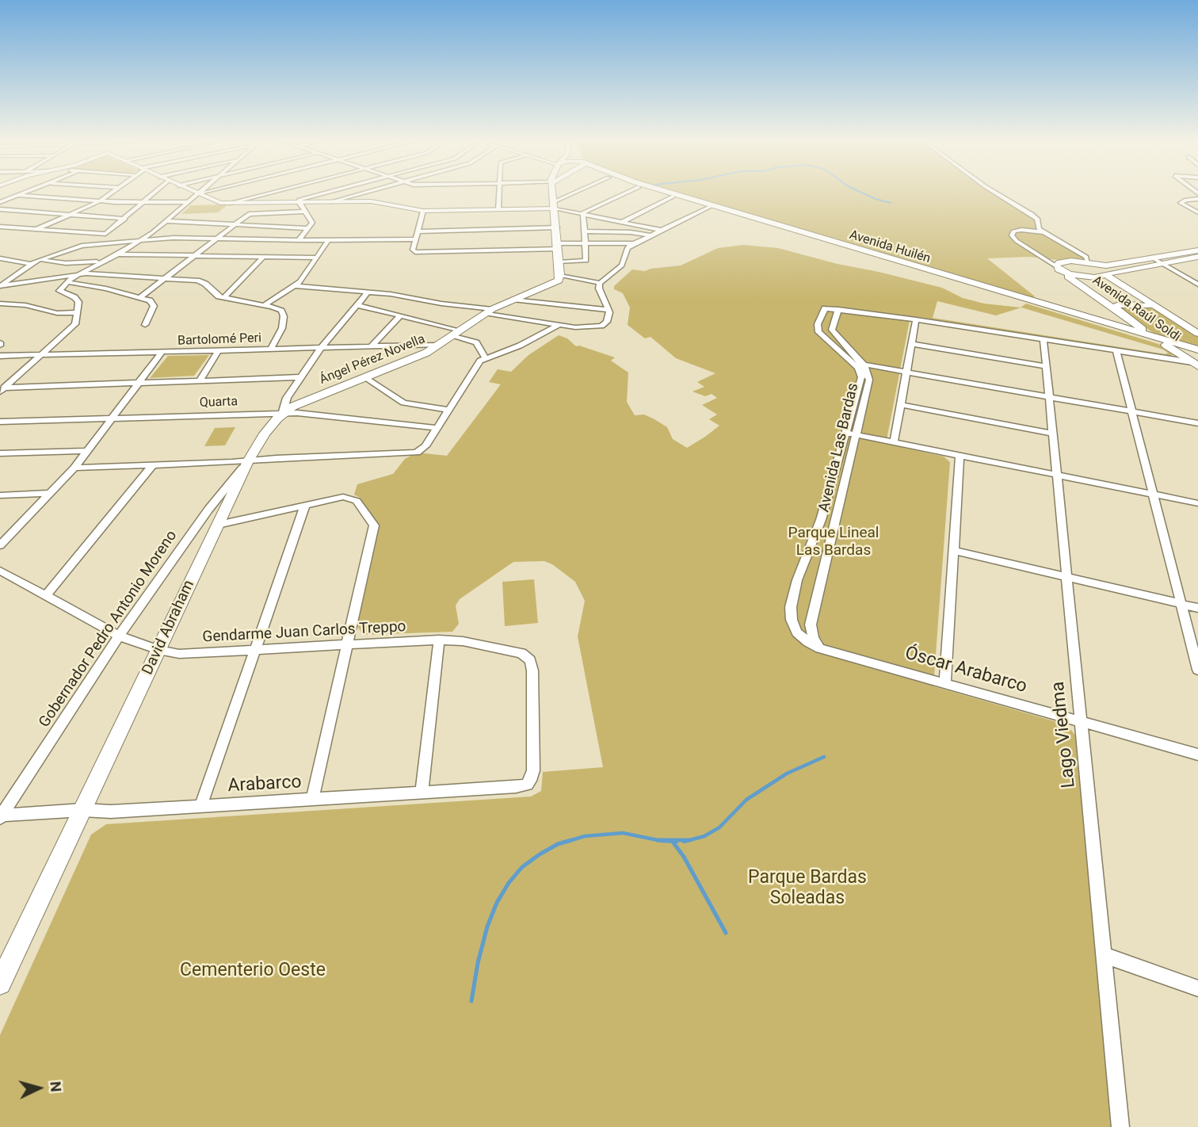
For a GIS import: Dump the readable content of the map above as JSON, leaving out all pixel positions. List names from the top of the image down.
{
  "streets": {
    "main road": [
      "Avenida Huilén",
      "Avenida Raúl Soldi",
      "Ángel Pérez Novella",
      "David Abraham"
    ],
    "street": [
      "Bartolomé Peri",
      "Quarta",
      "Avenida Las Bardas",
      "Gobernador Pedro Antonio Moreno",
      "Gendarme Juan Carlos Treppo",
      "Óscar Arabarco",
      "Lago Viedma",
      "Arabarco"
    ]
  },
  "crossings": [
    ["Avenida Huilén", "Avenida Raúl Soldi"],
    ["Bartolomé Peri", "Ángel Pérez Novella"],
    ["Bartolomé Peri", "David Abraham"],
    ["Ángel Pérez Novella", "Quarta"],
    ["Ángel Pérez Novella", "David Abraham"],
    ["Quarta", "David Abraham"],
    ["Avenida Las Bardas", "Óscar Arabarco"],
    ["David Abraham", "Gobernador Pedro Antonio Moreno"],
    ["David Abraham", "Gendarme Juan Carlos Treppo"],
    ["David Abraham", "Arabarco"],
    ["Gobernador Pedro Antonio Moreno", "Gendarme Juan Carlos Treppo"],
    ["Gobernador Pedro Antonio Moreno", "Arabarco"],
    ["Gendarme Juan Carlos Treppo", "Arabarco"],
    ["Óscar Arabarco", "Lago Viedma"]
  ],
  "parks": ["Parque Lineal Las Bardas", "Parque Bardas Soleadas", "Cementerio Oeste"],
  "north": "right"
}
